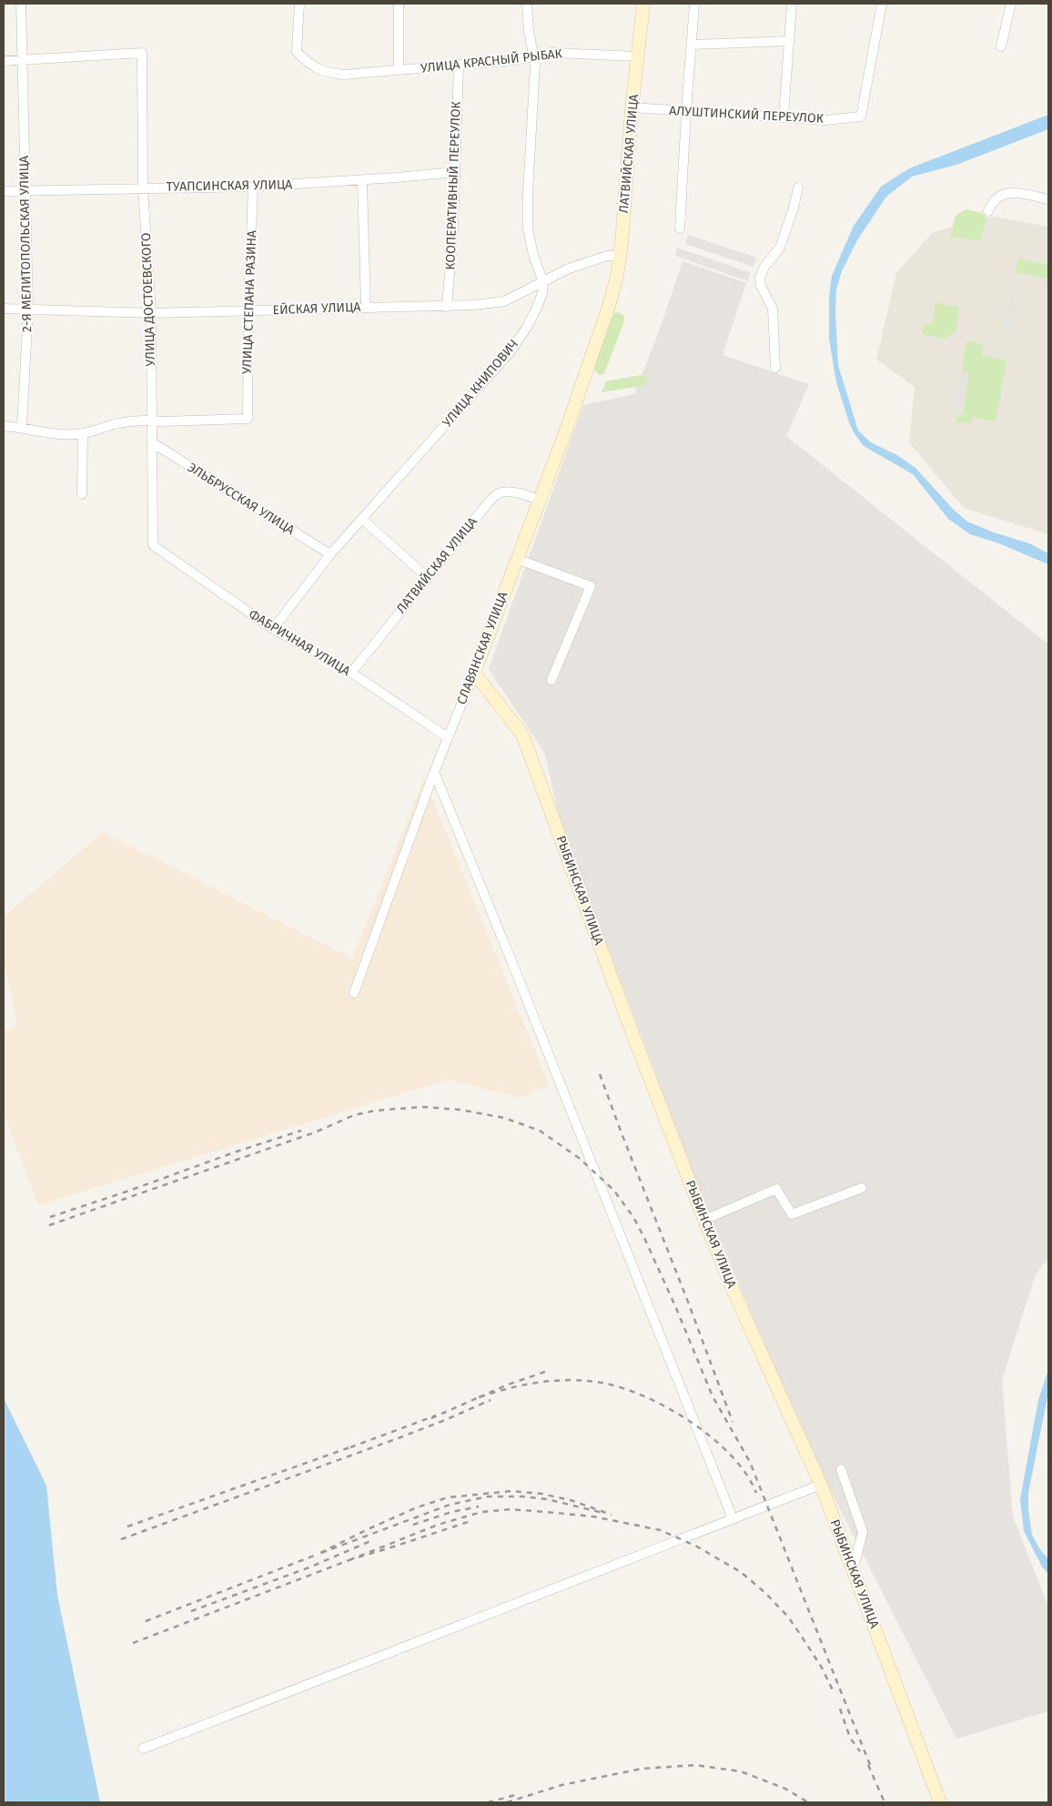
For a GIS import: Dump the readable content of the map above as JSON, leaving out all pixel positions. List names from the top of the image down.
{
  "streets": {
    "main road": ["ЛАТВИЙСКАЯ УЛИЦА", "СЛАВЯНСКАЯ УЛИЦА", "РЫБИНСКАЯ УЛИЦА"],
    "street": [
      "УЛИЦА КРАСНЫЙ РЫБАК",
      "АЛУШТИНСКИЙ ПЕРЕУЛОК",
      "ТУАПСИНСКАЯ УЛИЦА",
      "КООПЕРАТИВНЫЙ ПЕРЕУЛОК",
      "2-Я МЕЛИТОПОЛЬСКАЯ УЛИЦА",
      "УЛИЦА ДОСТОЕВСКОГО",
      "УЛИЦА СТЕПАНА РАЗИНА",
      "ЕЙСКАЯ УЛИЦА",
      "УЛИЦА КНИПОВИЧ",
      "ЭЛЬБРУССКАЯ УЛИЦА",
      "ФАБРИЧНАЯ УЛИЦА"
    ]
  },
  "crossings": [
    ["УЛИЦА КРАСНЫЙ РЫБАК", "ЛАТВИЙСКАЯ УЛИЦА"],
    ["УЛИЦА КРАСНЫЙ РЫБАК", "КООПЕРАТИВНЫЙ ПЕРЕУЛОК"],
    ["УЛИЦА КРАСНЫЙ РЫБАК", "УЛИЦА КНИПОВИЧ"],
    ["АЛУШТИНСКИЙ ПЕРЕУЛОК", "ЛАТВИЙСКАЯ УЛИЦА"],
    ["ЛАТВИЙСКАЯ УЛИЦА", "ЕЙСКАЯ УЛИЦА"],
    ["ЛАТВИЙСКАЯ УЛИЦА", "ФАБРИЧНАЯ УЛИЦА"],
    ["ЛАТВИЙСКАЯ УЛИЦА", "СЛАВЯНСКАЯ УЛИЦА"],
    ["ТУАПСИНСКАЯ УЛИЦА", "КООПЕРАТИВНЫЙ ПЕРЕУЛОК"],
    ["ТУАПСИНСКАЯ УЛИЦА", "2-Я МЕЛИТОПОЛЬСКАЯ УЛИЦА"],
    ["ТУАПСИНСКАЯ УЛИЦА", "УЛИЦА ДОСТОЕВСКОГО"],
    ["ТУАПСИНСКАЯ УЛИЦА", "УЛИЦА СТЕПАНА РАЗИНА"],
    ["КООПЕРАТИВНЫЙ ПЕРЕУЛОК", "ЕЙСКАЯ УЛИЦА"],
    ["2-Я МЕЛИТОПОЛЬСКАЯ УЛИЦА", "УЛИЦА ДОСТОЕВСКОГО"],
    ["2-Я МЕЛИТОПОЛЬСКАЯ УЛИЦА", "ЕЙСКАЯ УЛИЦА"],
    ["УЛИЦА ДОСТОЕВСКОГО", "УЛИЦА СТЕПАНА РАЗИНА"],
    ["УЛИЦА ДОСТОЕВСКОГО", "ЕЙСКАЯ УЛИЦА"],
    ["УЛИЦА ДОСТОЕВСКОГО", "ЭЛЬБРУССКАЯ УЛИЦА"],
    ["УЛИЦА ДОСТОЕВСКОГО", "ФАБРИЧНАЯ УЛИЦА"],
    ["УЛИЦА СТЕПАНА РАЗИНА", "ЕЙСКАЯ УЛИЦА"],
    ["ЕЙСКАЯ УЛИЦА", "УЛИЦА КНИПОВИЧ"],
    ["УЛИЦА КНИПОВИЧ", "ЭЛЬБРУССКАЯ УЛИЦА"],
    ["УЛИЦА КНИПОВИЧ", "ФАБРИЧНАЯ УЛИЦА"],
    ["ФАБРИЧНАЯ УЛИЦА", "СЛАВЯНСКАЯ УЛИЦА"],
    ["СЛАВЯНСКАЯ УЛИЦА", "РЫБИНСКАЯ УЛИЦА"]
  ]
}
